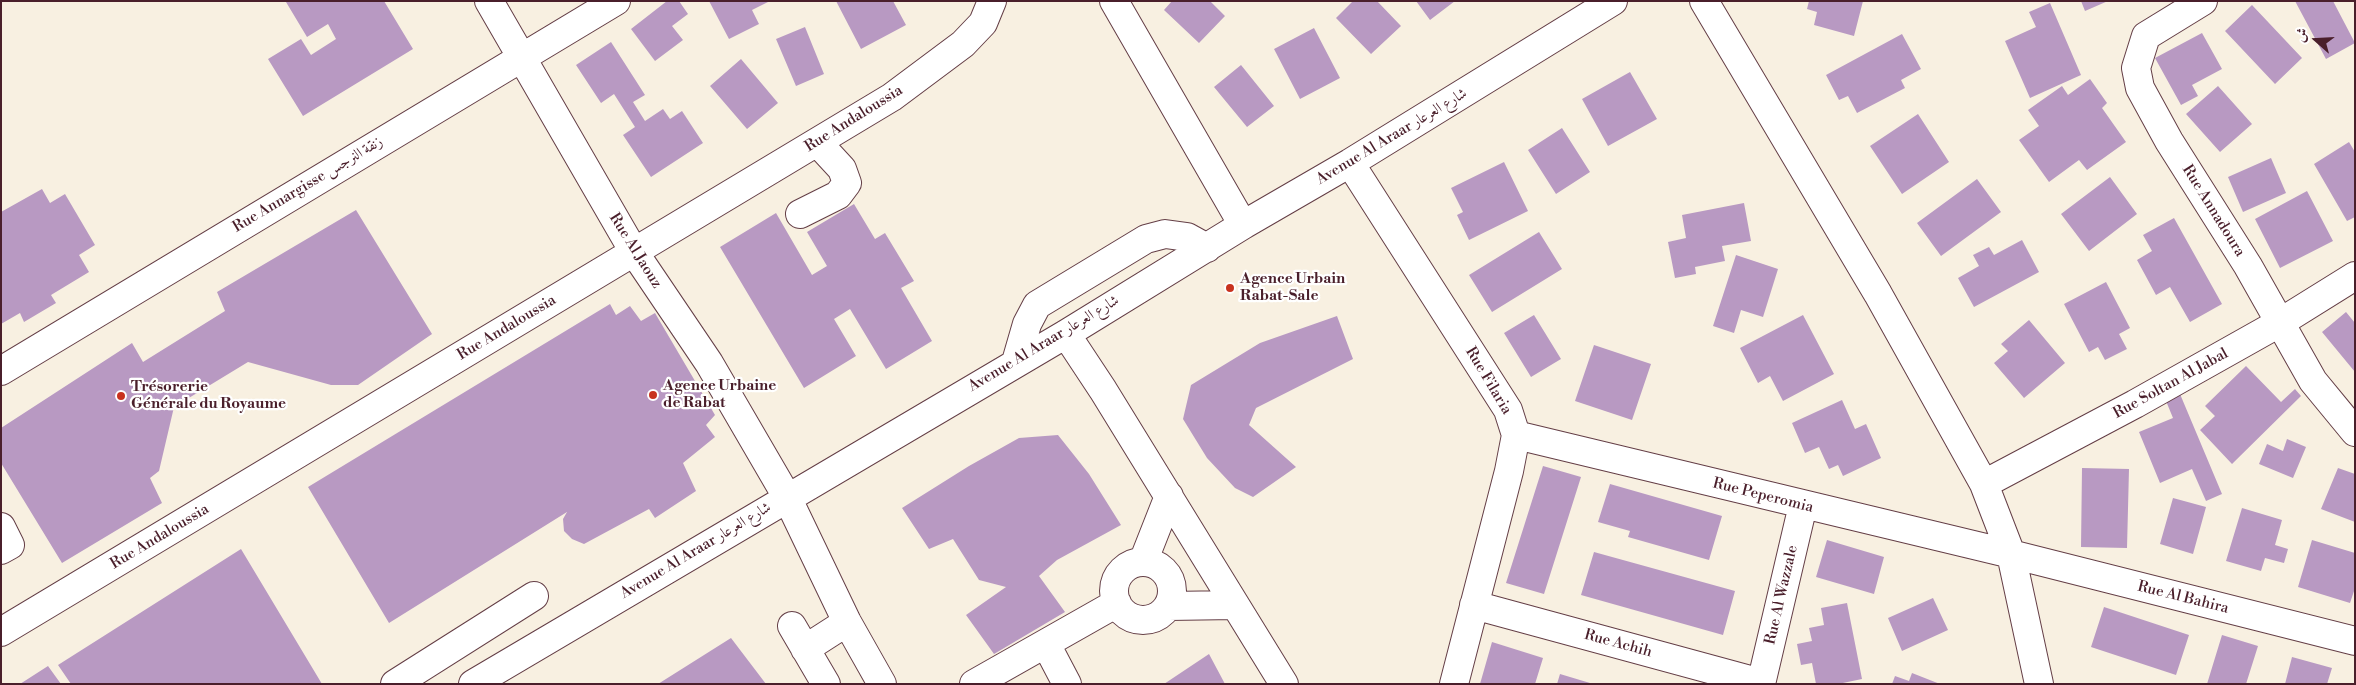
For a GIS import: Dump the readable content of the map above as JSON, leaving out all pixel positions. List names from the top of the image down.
{
  "streets": {
    "street": [
      "Rue Andaloussia",
      "Avenue Al Araar شارع العرعار",
      "Rue Annargisse زنقة النرجس",
      "Rue Annadoura",
      "Rue Al Jaouz",
      "Rue Filaria",
      "Rue Soltan Al Jabal",
      "Rue Peperomia",
      "Rue Al Wazzale",
      "Rue Al Bahira",
      "Rue Achih"
    ]
  },
  "crossings": [
    ["Rue Andaloussia", "Rue Al Jaouz"],
    ["Avenue Al Araar شارع العرعار", "Rue Al Jaouz"],
    ["Avenue Al Araar شارع العرعار", "Rue Filaria"],
    ["Rue Annargisse زنقة النرجس", "Rue Al Jaouz"],
    ["Rue Annadoura", "Rue Soltan Al Jabal"],
    ["Rue Filaria", "Rue Peperomia"],
    ["Rue Filaria", "Rue Achih"],
    ["Rue Peperomia", "Rue Al Wazzale"],
    ["Rue Peperomia", "Rue Al Bahira"],
    ["Rue Al Wazzale", "Rue Achih"]
  ],
  "places": ["Agence Urbain Rabat-Sale", "Agence Urbaine de Rabat", "Trésorerie Générale du Royaume"],
  "north": "left"
}
